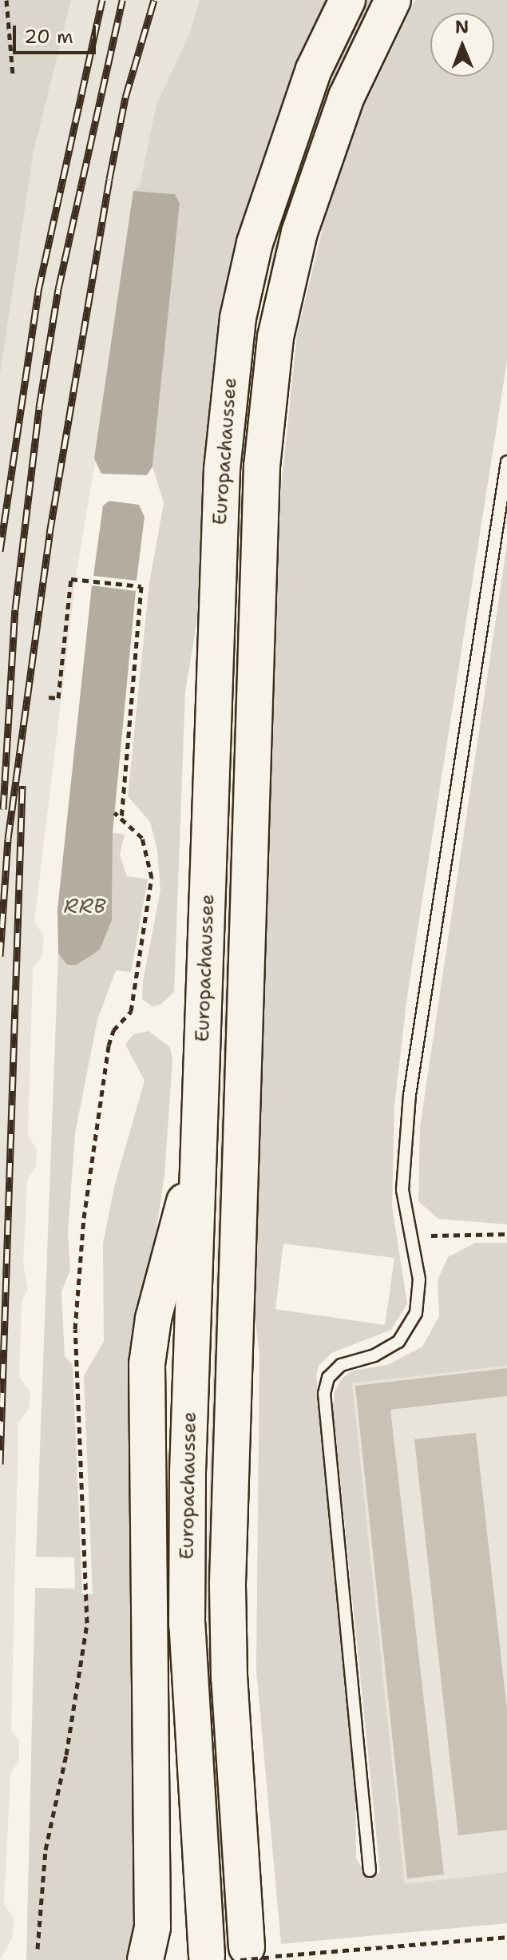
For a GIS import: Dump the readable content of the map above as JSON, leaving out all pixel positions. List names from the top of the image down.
{
  "streets": {
    "main road": ["Europachaussee"]
  },
  "water": ["RRB"],
  "scale_bar": "20 m",
  "north": "top"
}
